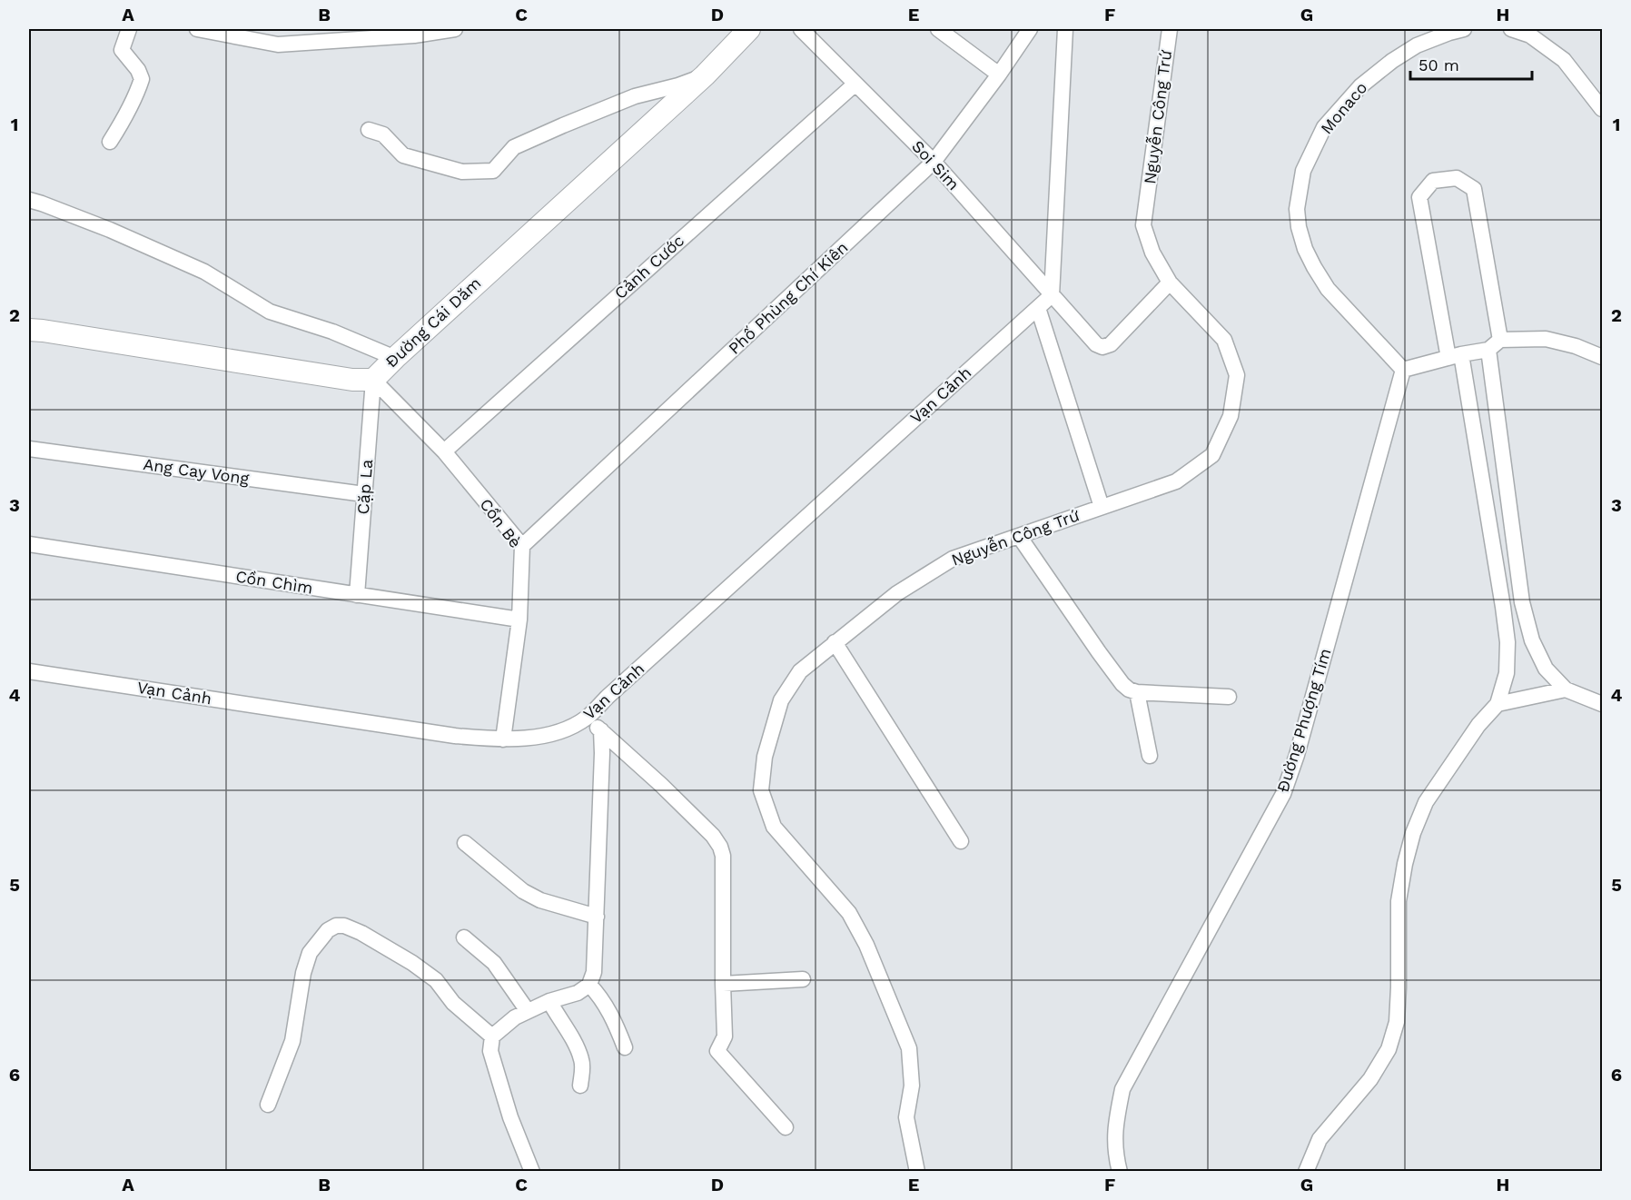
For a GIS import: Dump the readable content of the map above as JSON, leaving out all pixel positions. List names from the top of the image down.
{
  "streets": {
    "street": [
      "Monaco",
      "Nguyễn Công Trứ",
      "Soi Sim",
      "Cảnh Cước",
      "Phố Phùng Chí Kiên",
      "Đường Cái Dăm",
      "Vạn Cảnh",
      "Ang Cay Vong",
      "Cặp La",
      "Cồn Bè",
      "Cồn Chìm",
      "Đường Phượng Tím"
    ]
  },
  "crossings": [
    ["Monaco", "Đường Phượng Tím"],
    ["Nguyễn Công Trứ", "Soi Sim"],
    ["Soi Sim", "Cảnh Cước"],
    ["Soi Sim", "Phố Phùng Chí Kiên"],
    ["Cảnh Cước", "Cồn Bè"],
    ["Phố Phùng Chí Kiên", "Cồn Bè"],
    ["Đường Cái Dăm", "Cặp La"],
    ["Đường Cái Dăm", "Cồn Bè"],
    ["Vạn Cảnh", "Cồn Bè"],
    ["Ang Cay Vong", "Cặp La"],
    ["Cặp La", "Cồn Bè"],
    ["Cặp La", "Cồn Chìm"],
    ["Cồn Bè", "Cồn Chìm"]
  ],
  "scale_bar": "50 m",
  "grid": {
    "columns": [
      "A",
      "B",
      "C",
      "D",
      "E",
      "F",
      "G",
      "H"
    ],
    "rows": [
      "1",
      "2",
      "3",
      "4",
      "5",
      "6"
    ]
  }
}
